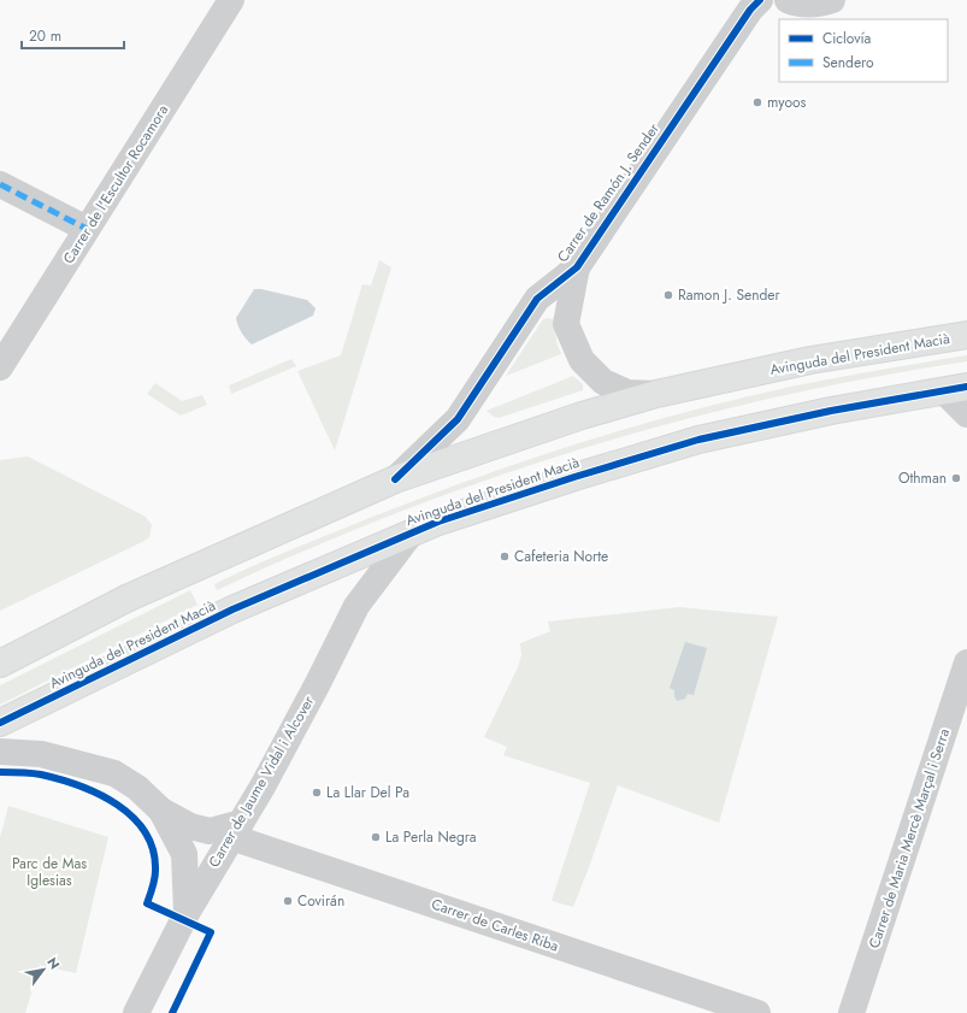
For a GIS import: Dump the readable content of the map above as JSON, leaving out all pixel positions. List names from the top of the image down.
{
  "streets": {
    "main road": ["Avinguda del President Macià"],
    "street": [
      "Carrer de l'Escultor Rocamora",
      "Carrer de Ramón J. Sender",
      "Carrer de Jaume Vidal i Alcover",
      "Carrer de Maria Mercè Marçal i Serra",
      "Carrer de Carles Riba"
    ]
  },
  "crossings": [
    ["Carrer de Ramón J. Sender", "Avinguda del President Macià"],
    ["Avinguda del President Macià", "Carrer de Jaume Vidal i Alcover"],
    ["Carrer de Jaume Vidal i Alcover", "Carrer de Carles Riba"]
  ],
  "parks": ["Parc de Mas Iglesias"],
  "places": [
    "myoos",
    "Ramon J. Sender",
    "Othman",
    "Cafeteria Norte",
    "La Llar Del Pa",
    "La Perla Negra",
    "Covirán"
  ],
  "legend": ["Ciclovía", "Sendero"],
  "scale_bar": "20 m",
  "north": "top right"
}
